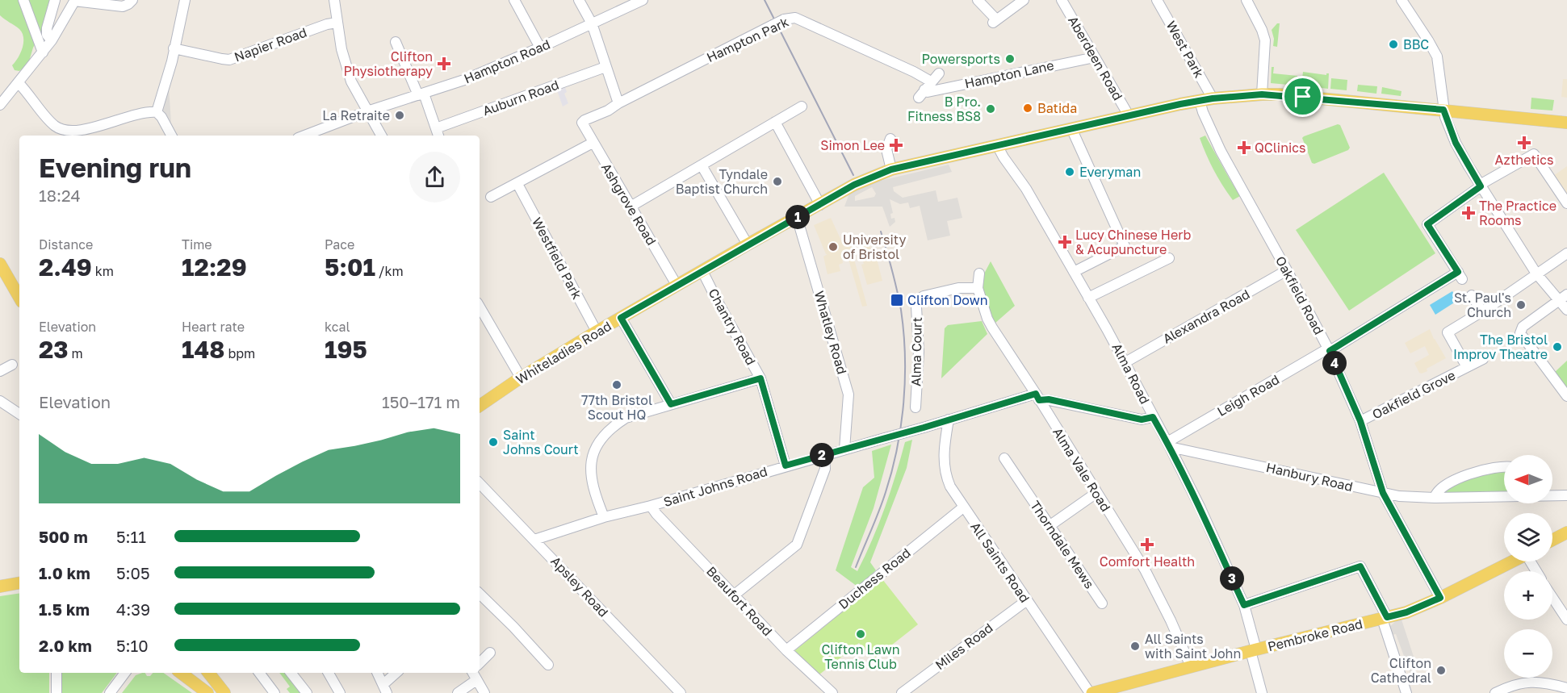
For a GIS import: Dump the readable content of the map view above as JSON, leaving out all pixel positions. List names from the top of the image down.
{
  "streets": {
    "main road": ["Whiteladies Road", "Pembroke Road"],
    "street": [
      "Hampton Park",
      "Napier Road",
      "West Park",
      "Aberdeen Road",
      "Hampton Road",
      "Hampton Lane",
      "Auburn Road",
      "Ashgrove Road",
      "Westfield Park",
      "Oakfield Road",
      "Alexandra Road",
      "Chantry Road",
      "Whatley Road",
      "Alma Court",
      "Alma Road",
      "Oakfield Grove",
      "Leigh Road",
      "Alma Vale Road",
      "Hanbury Road",
      "Saint Johns Road",
      "Thorndale Mews",
      "All Saints Road",
      "Duchess Road",
      "Apsley Road",
      "Beaufort Road",
      "Miles Road"
    ]
  },
  "crossings": [
    ["Hampton Park", "Hampton Lane"],
    ["Hampton Park", "Ashgrove Road"],
    ["West Park", "Whiteladies Road"],
    ["Aberdeen Road", "Hampton Lane"],
    ["Aberdeen Road", "Whiteladies Road"],
    ["Ashgrove Road", "Whiteladies Road"],
    ["Westfield Park", "Whiteladies Road"],
    ["Oakfield Road", "Alexandra Road"],
    ["Oakfield Road", "Whiteladies Road"],
    ["Oakfield Road", "Oakfield Grove"],
    ["Oakfield Road", "Leigh Road"],
    ["Oakfield Road", "Hanbury Road"],
    ["Oakfield Road", "Pembroke Road"],
    ["Alexandra Road", "Alma Road"],
    ["Chantry Road", "Whiteladies Road"],
    ["Chantry Road", "Saint Johns Road"],
    ["Whatley Road", "Whiteladies Road"],
    ["Whatley Road", "Saint Johns Road"],
    ["Alma Court", "Alma Vale Road"],
    ["Whiteladies Road", "Alma Road"],
    ["Alma Road", "Leigh Road"],
    ["Alma Road", "Hanbury Road"],
    ["Alma Road", "Saint Johns Road"],
    ["Alma Road", "Pembroke Road"],
    ["Leigh Road", "Hanbury Road"],
    ["Alma Vale Road", "Saint Johns Road"],
    ["Alma Vale Road", "Pembroke Road"],
    ["Saint Johns Road", "All Saints Road"],
    ["Saint Johns Road", "Apsley Road"],
    ["Saint Johns Road", "Beaufort Road"],
    ["All Saints Road", "Duchess Road"],
    ["All Saints Road", "Pembroke Road"],
    ["All Saints Road", "Miles Road"],
    ["Duchess Road", "Beaufort Road"]
  ],
  "places": {
    "other": [
      "BBC",
      "Powersports",
      "Batida",
      "B Pro. Fitness BS8",
      "La Retraite",
      "Everyman",
      "Tyndale Baptist Church",
      "University of Bristol",
      "St. Paul's Church",
      "The Bristol Improv Theatre",
      "77th Bristol Scout HQ",
      "Saint Johns Court",
      "Clifton Lawn Tennis Club",
      "All Saints with Saint John",
      "Clifton Cathedral"
    ],
    "health": [
      "Clifton Physiotherapy",
      "Azthetics",
      "Simon Lee",
      "QClinics",
      "The Practice Rooms",
      "Lucy Chinese Herb & Acupuncture",
      "Comfort Health"
    ],
    "transit": ["Clifton Down"]
  },
  "north": "left",
  "page": {
    "heading": ["Evening run", "18:24"],
    "pins": [
      "1",
      "4",
      "2",
      "3"
    ],
    "stats": [
      ["Distance", "2.49 km"],
      ["Time", "12:29"],
      ["Pace", "5:01 /km"],
      ["Elevation", "23 m"],
      ["Heart rate", "148 bpm"],
      ["kcal", "195"]
    ],
    "chart": ["Elevation", "150–171 m"],
    "map_buttons": ["+", "−"],
    "list": [
      {
        "name": "500 m",
        "note": "5:11"
      },
      {
        "name": "1.0 km",
        "note": "5:05"
      },
      {
        "name": "1.5 km",
        "note": "4:39"
      },
      {
        "name": "2.0 km",
        "note": "5:10"
      }
    ]
  }
}
